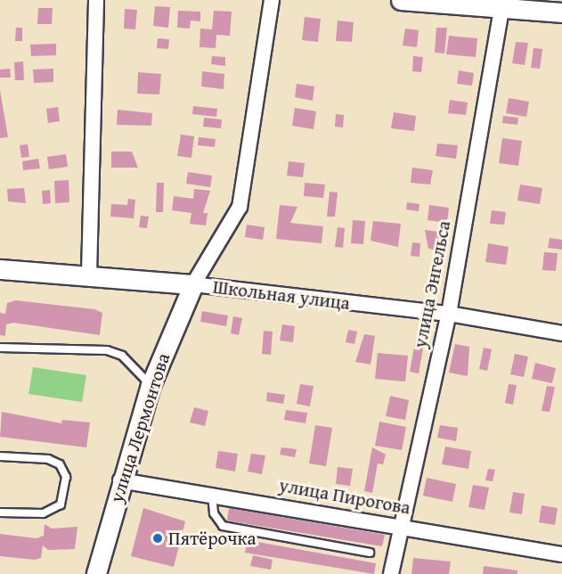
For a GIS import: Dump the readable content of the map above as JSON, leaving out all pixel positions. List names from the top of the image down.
{
  "streets": {
    "street": [
      "улица Энгельса",
      "Школьная улица",
      "улица Лермонтова",
      "улица Пирогова"
    ]
  },
  "crossings": [
    ["улица Энгельса", "Школьная улица"],
    ["улица Энгельса", "улица Пирогова"],
    ["Школьная улица", "улица Лермонтова"],
    ["улица Лермонтова", "улица Пирогова"]
  ],
  "places": ["Пятёрочка"]
}
